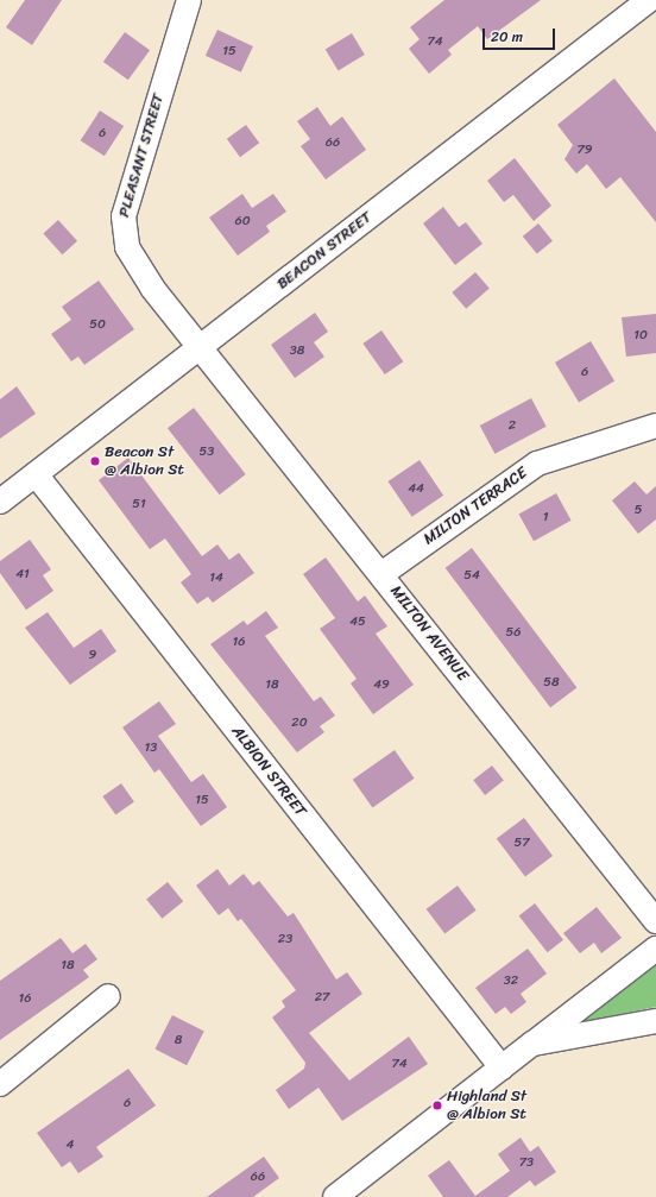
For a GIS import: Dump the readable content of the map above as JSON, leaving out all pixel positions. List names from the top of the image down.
{
  "streets": {
    "street": [
      "PLEASANT STREET",
      "BEACON STREET",
      "MILTON TERRACE",
      "MILTON AVENUE",
      "ALBION STREET"
    ]
  },
  "crossings": [
    ["PLEASANT STREET", "BEACON STREET"],
    ["PLEASANT STREET", "MILTON AVENUE"],
    ["BEACON STREET", "MILTON AVENUE"],
    ["BEACON STREET", "ALBION STREET"],
    ["MILTON TERRACE", "MILTON AVENUE"]
  ],
  "places": ["Beacon St @ Albion St", "Highland St @ Albion St"],
  "house_numbers": [
    "74",
    "15",
    "6",
    "66",
    "79",
    "60",
    "50",
    "10",
    "38",
    "6",
    "2",
    "53",
    "44",
    "51",
    "5",
    "1",
    "41",
    "54",
    "14",
    "45",
    "56",
    "16",
    "9",
    "58",
    "18",
    "49",
    "20",
    "13",
    "15",
    "57",
    "23",
    "18",
    "32",
    "27",
    "16",
    "8",
    "74",
    "6",
    "4",
    "73",
    "66"
  ],
  "scale_bar": "20 m"
}
